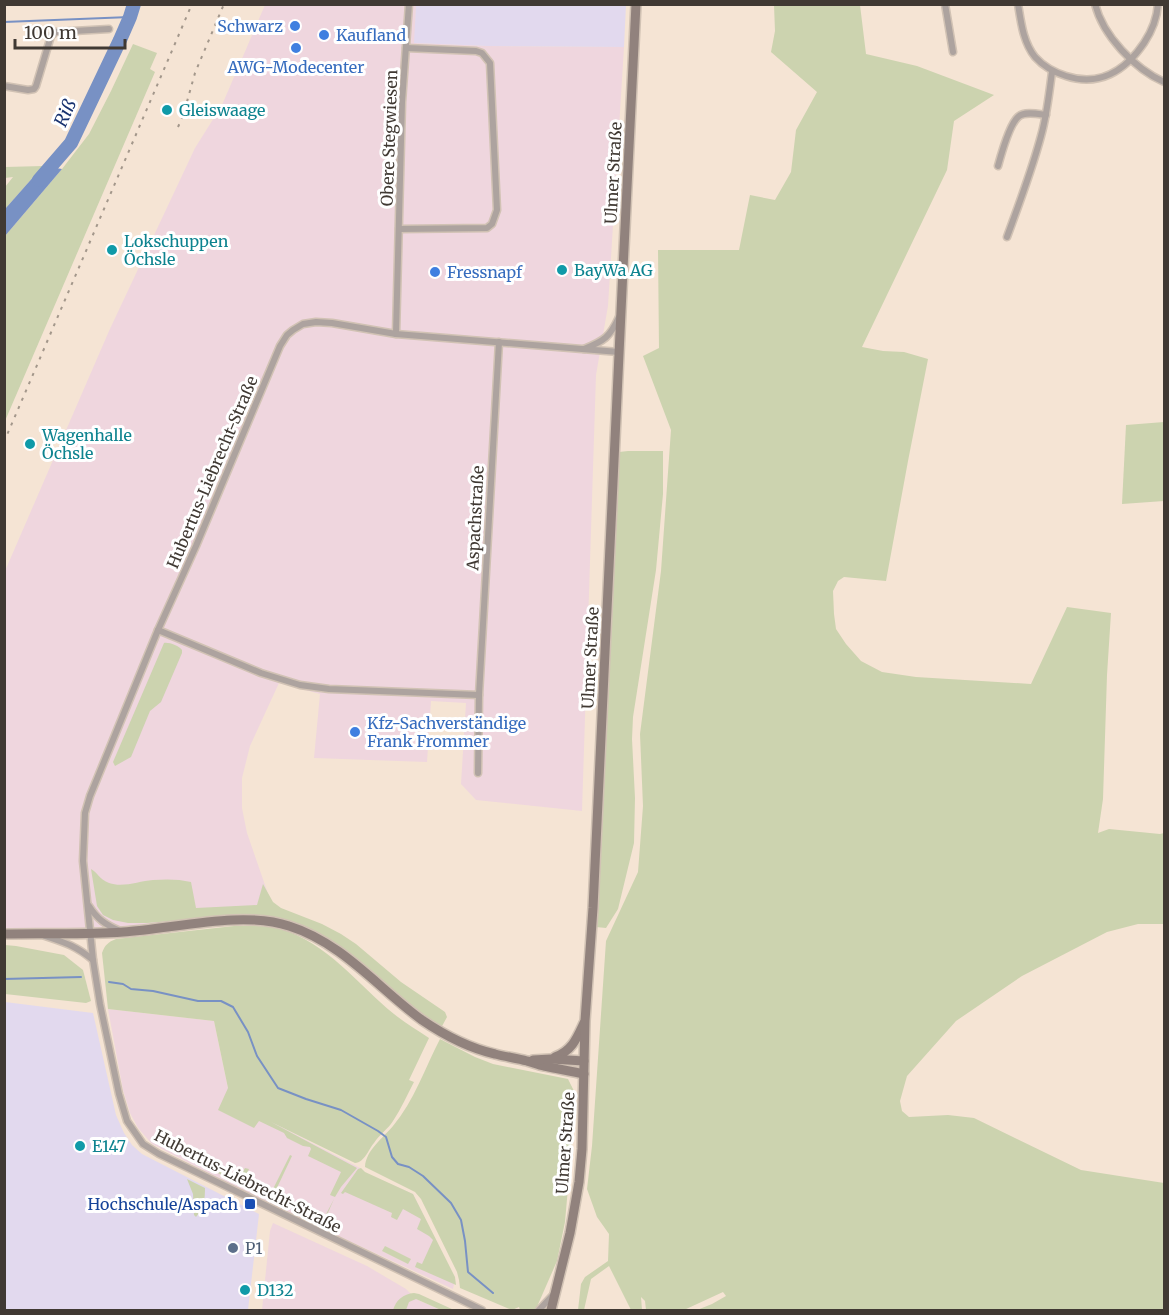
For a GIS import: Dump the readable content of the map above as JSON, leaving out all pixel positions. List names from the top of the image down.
{
  "streets": {
    "main road": ["Ulmer Straße"],
    "street": ["Obere Stegwiesen", "Hubertus-Liebrecht-Straße", "Aspachstraße"]
  },
  "crossings": [
    ["Obere Stegwiesen", "Hubertus-Liebrecht-Straße"],
    ["Ulmer Straße", "Hubertus-Liebrecht-Straße"],
    ["Hubertus-Liebrecht-Straße", "Aspachstraße"]
  ],
  "water": ["Riß"],
  "places": {
    "other": [
      "Schwarz",
      "Kaufland",
      "AWG-Modecenter",
      "Gleiswaage",
      "Lokschuppen Öchsle",
      "BayWa AG",
      "Fressnapf",
      "Wagenhalle Öchsle",
      "Kfz-Sachverständige Frank Frommer",
      "E147",
      "P1",
      "D132"
    ],
    "transit": ["Hochschule/Aspach"]
  },
  "scale_bar": "100 m"
}
